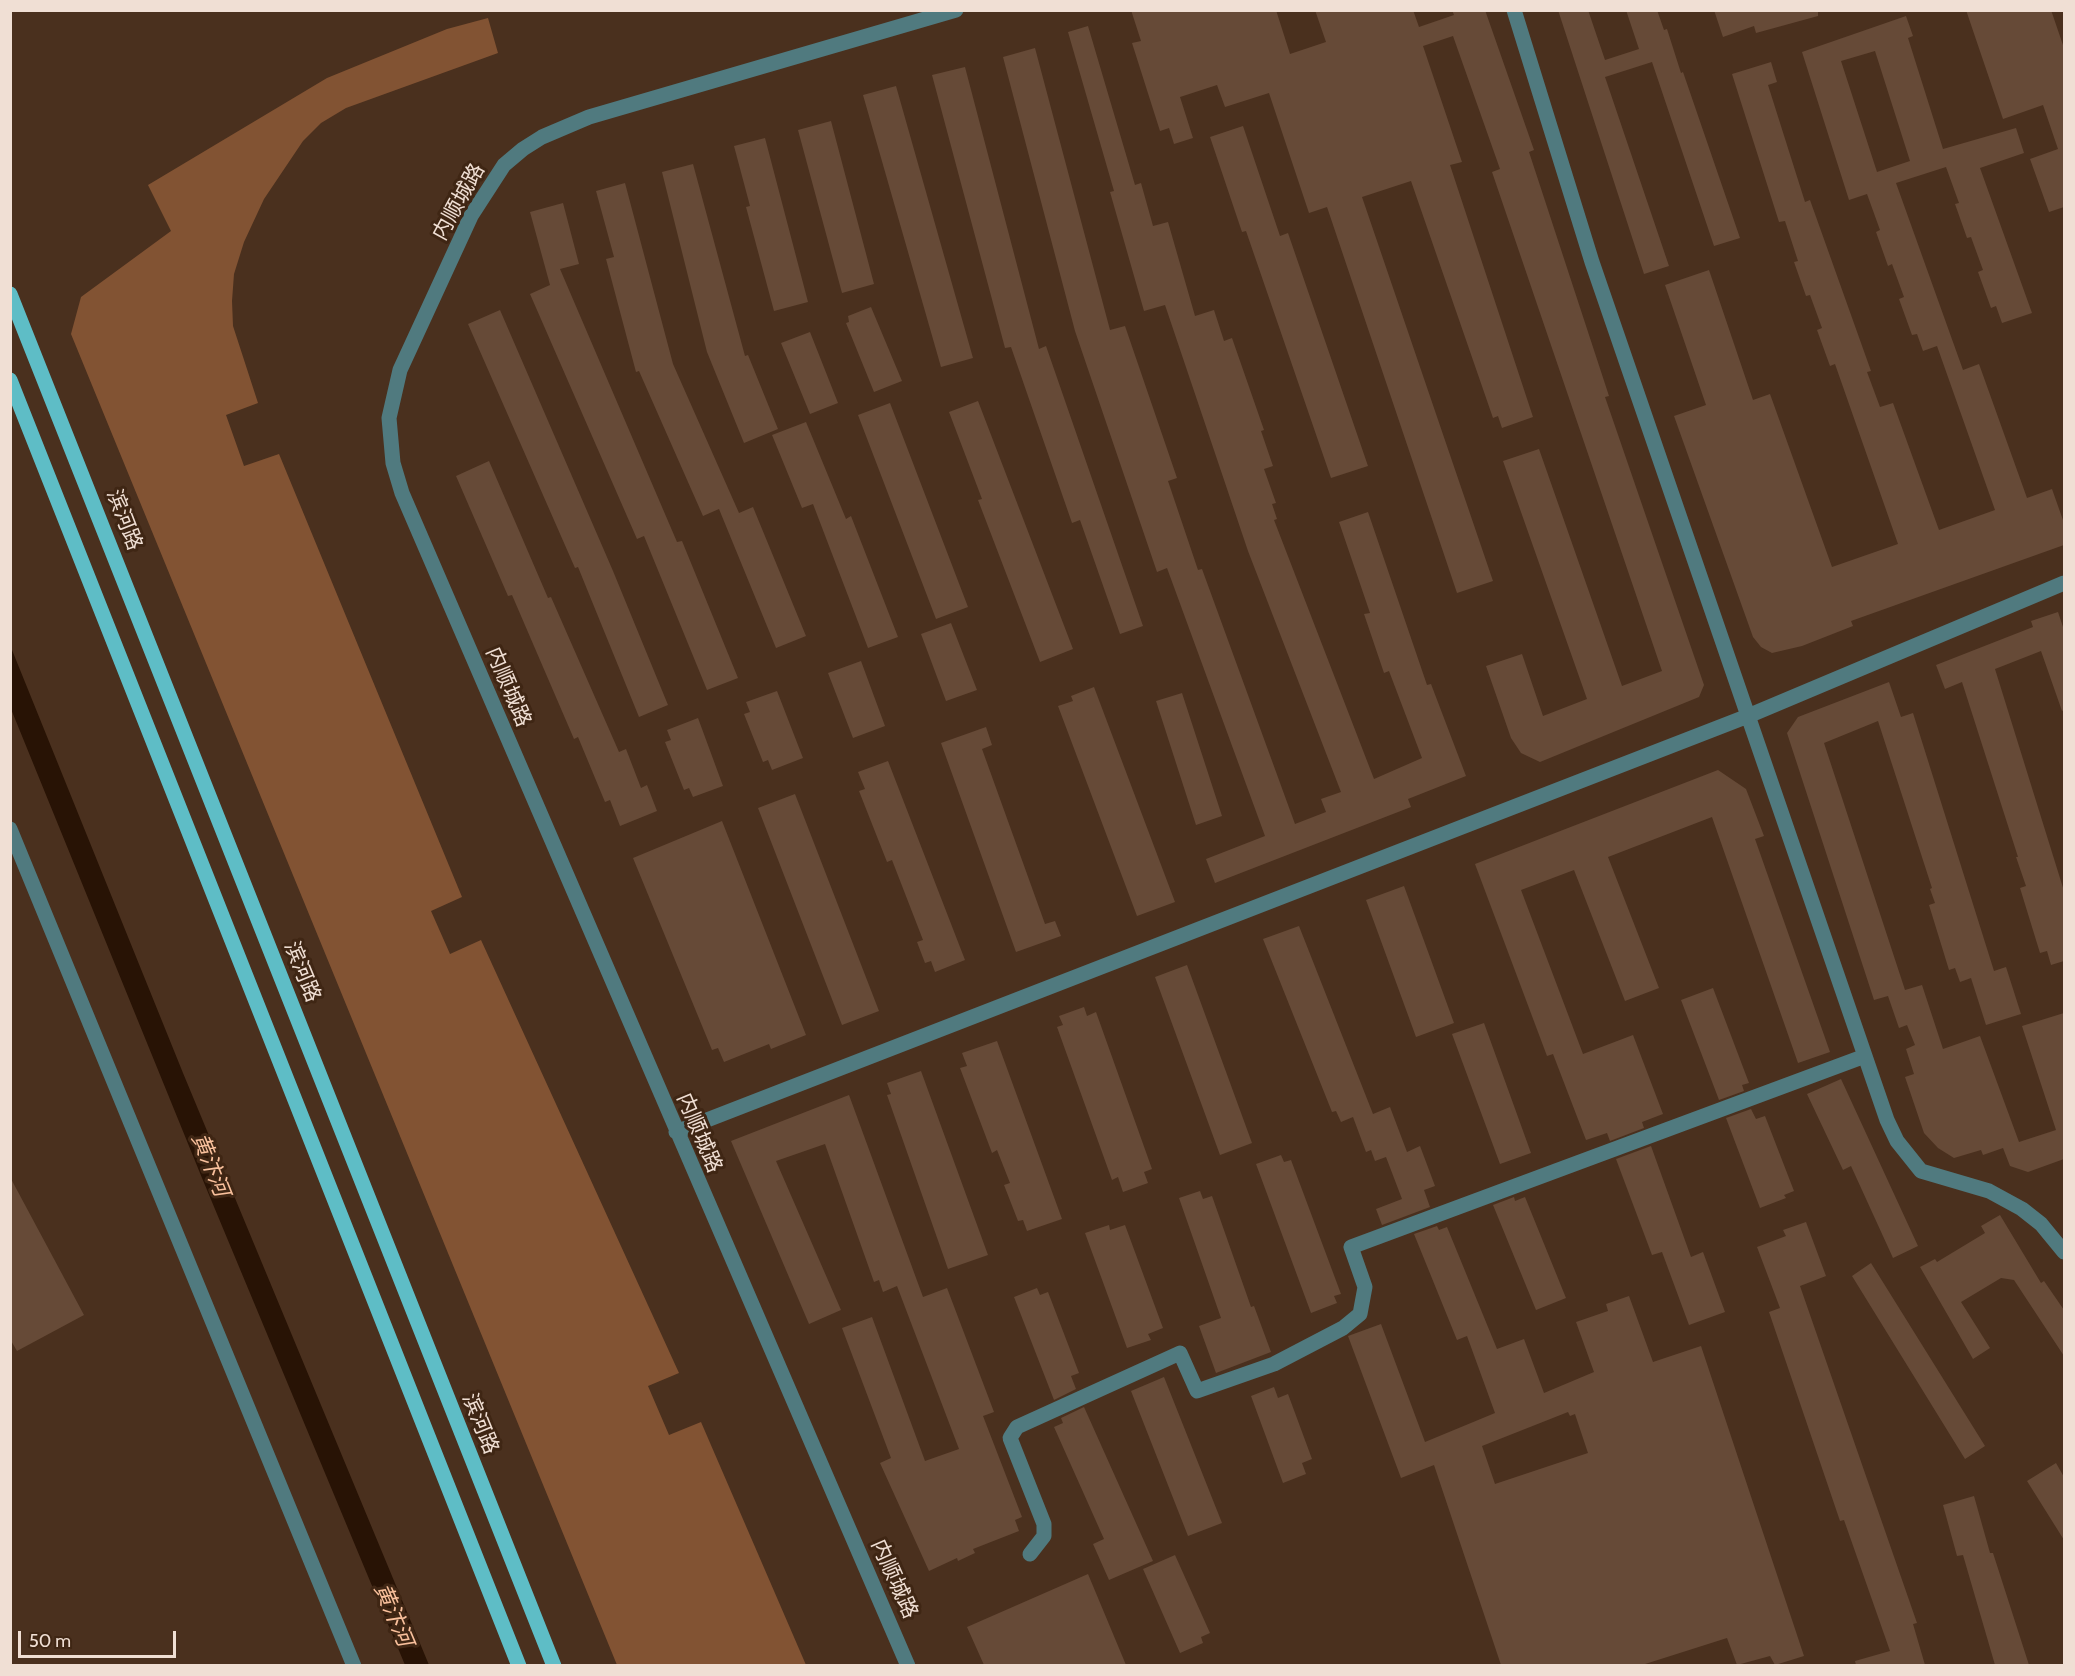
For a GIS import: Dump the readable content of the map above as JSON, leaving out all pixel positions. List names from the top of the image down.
{
  "streets": {
    "main road": ["滨河路"],
    "street": ["内顺城路"]
  },
  "water": ["黄汴河"],
  "scale_bar": "50 m"
}
